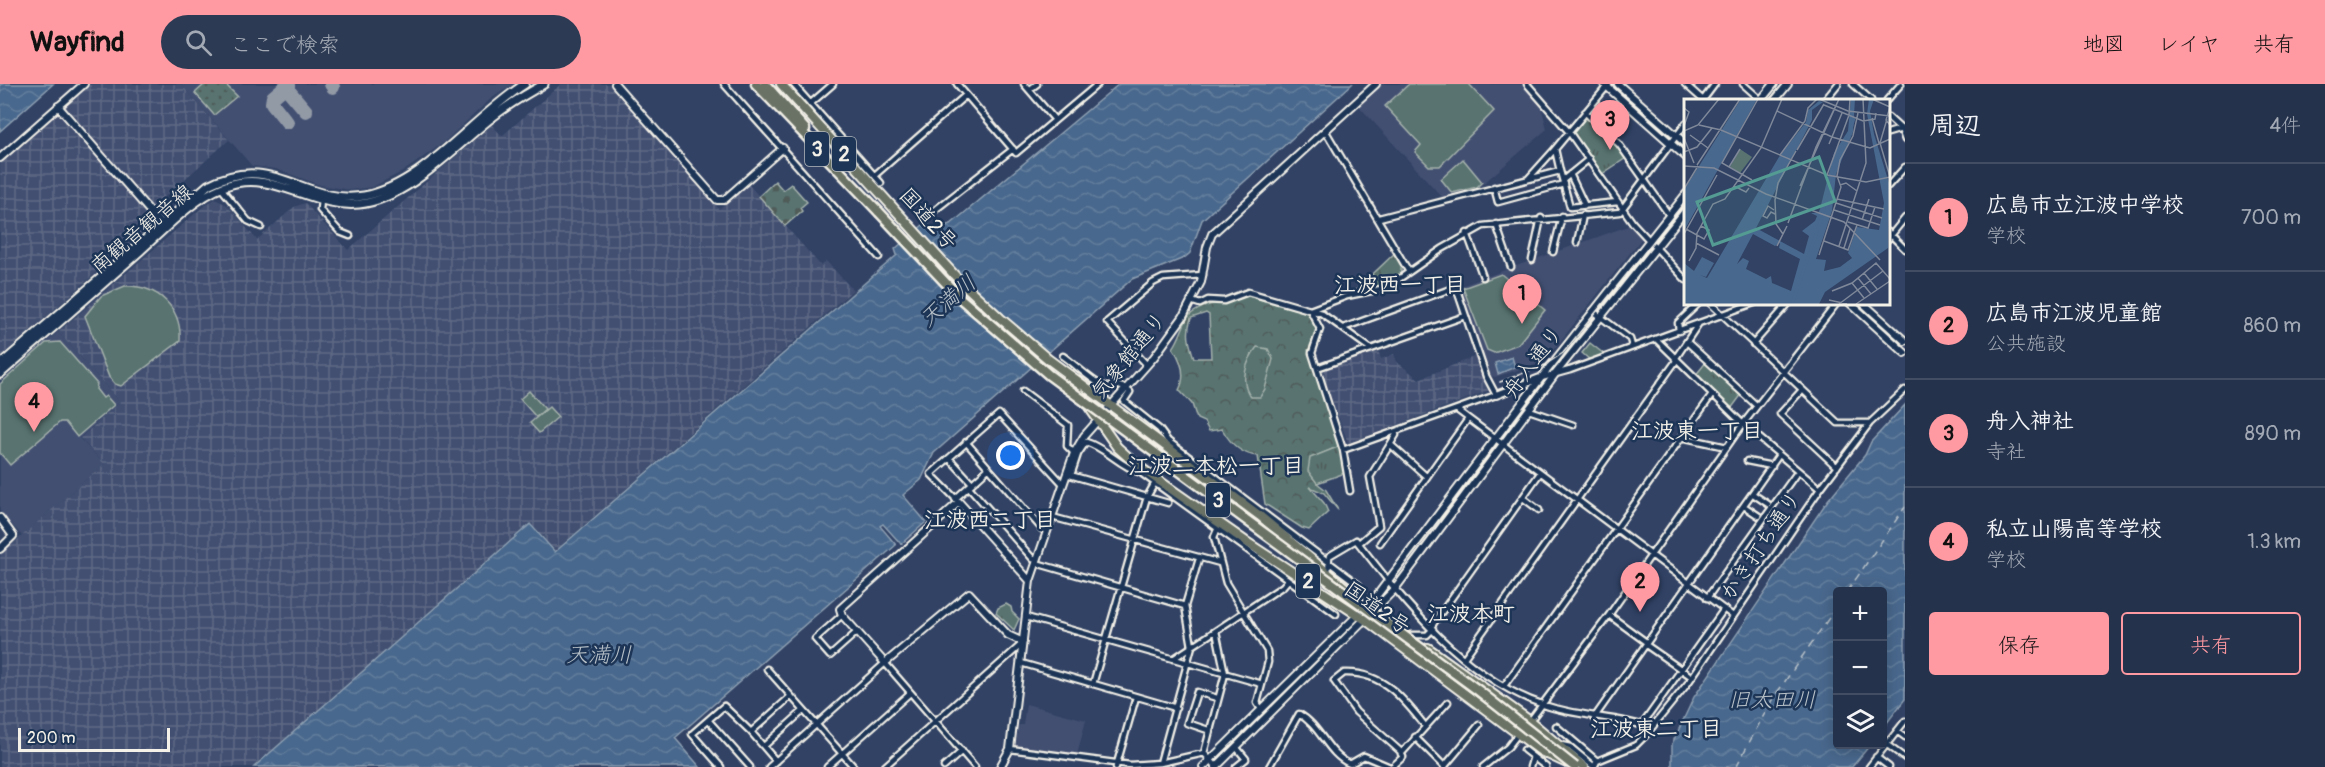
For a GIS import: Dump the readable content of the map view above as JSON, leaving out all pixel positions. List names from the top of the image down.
{
  "streets": {
    "highway": ["3", "2", "国道2号"],
    "main road": ["南観音観音線"],
    "street": ["気象館通り", "舟入通り", "かき打ち通り"]
  },
  "crossings": [
    ["国道2号", "気象館通り"],
    ["国道2号", "舟入通り"]
  ],
  "districts": [
    "江波西一丁目",
    "江波東一丁目",
    "江波二本松一丁目",
    "江波西二丁目",
    "江波本町",
    "江波東二丁目"
  ],
  "water": ["天満川", "旧太田川"],
  "scale_bar": "200 m",
  "page": {
    "header": "Wayfind",
    "search": "ここで検索",
    "nav": ["地図", "レイヤ", "共有"],
    "heading": ["周辺", "4件"],
    "pins": [
      "3",
      "1",
      "4",
      "2"
    ],
    "list": [
      {
        "mark": "1",
        "name": "広島市立江波中学校",
        "note": "学校",
        "value": "700 m"
      },
      {
        "mark": "2",
        "name": "広島市江波児童館",
        "note": "公共施設",
        "value": "860 m"
      },
      {
        "mark": "3",
        "name": "舟入神社",
        "note": "寺社",
        "value": "890 m"
      },
      {
        "mark": "4",
        "name": "私立山陽高等学校",
        "note": "学校",
        "value": "1.3 km"
      }
    ],
    "map_buttons": ["+", "−"],
    "buttons": ["保存", "共有"],
    "scale": "200 m"
  }
}
